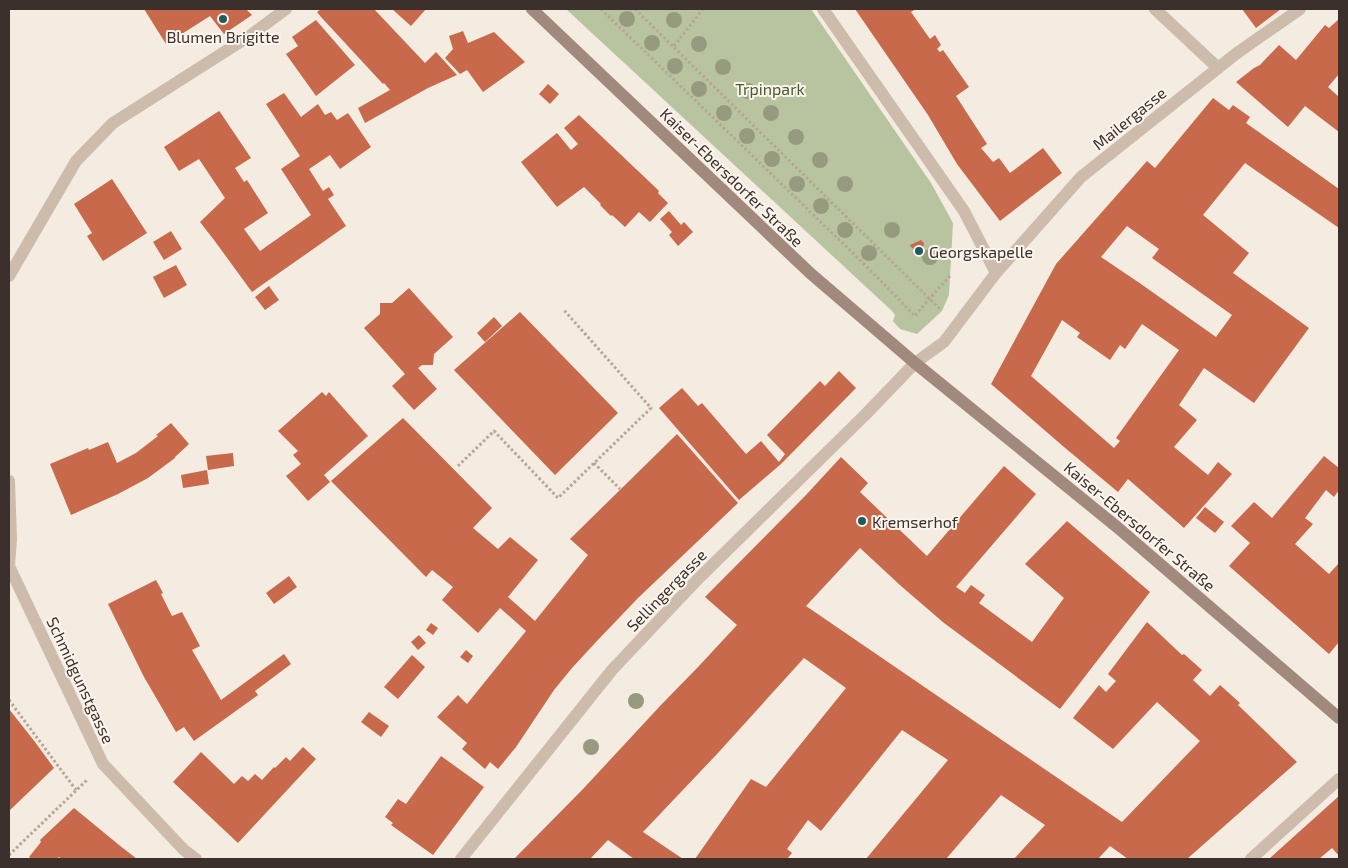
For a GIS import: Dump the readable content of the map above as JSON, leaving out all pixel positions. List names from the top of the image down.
{
  "streets": {
    "main road": ["Kaiser-Ebersdorfer Straße"],
    "street": ["Mailergasse", "Sellingergasse", "Schmidgunstgasse"]
  },
  "crossings": [
    ["Kaiser-Ebersdorfer Straße", "Sellingergasse"]
  ],
  "parks": ["Trpinpark"],
  "places": ["Blumen Brigitte", "Georgskapelle", "Kremserhof"]
}
